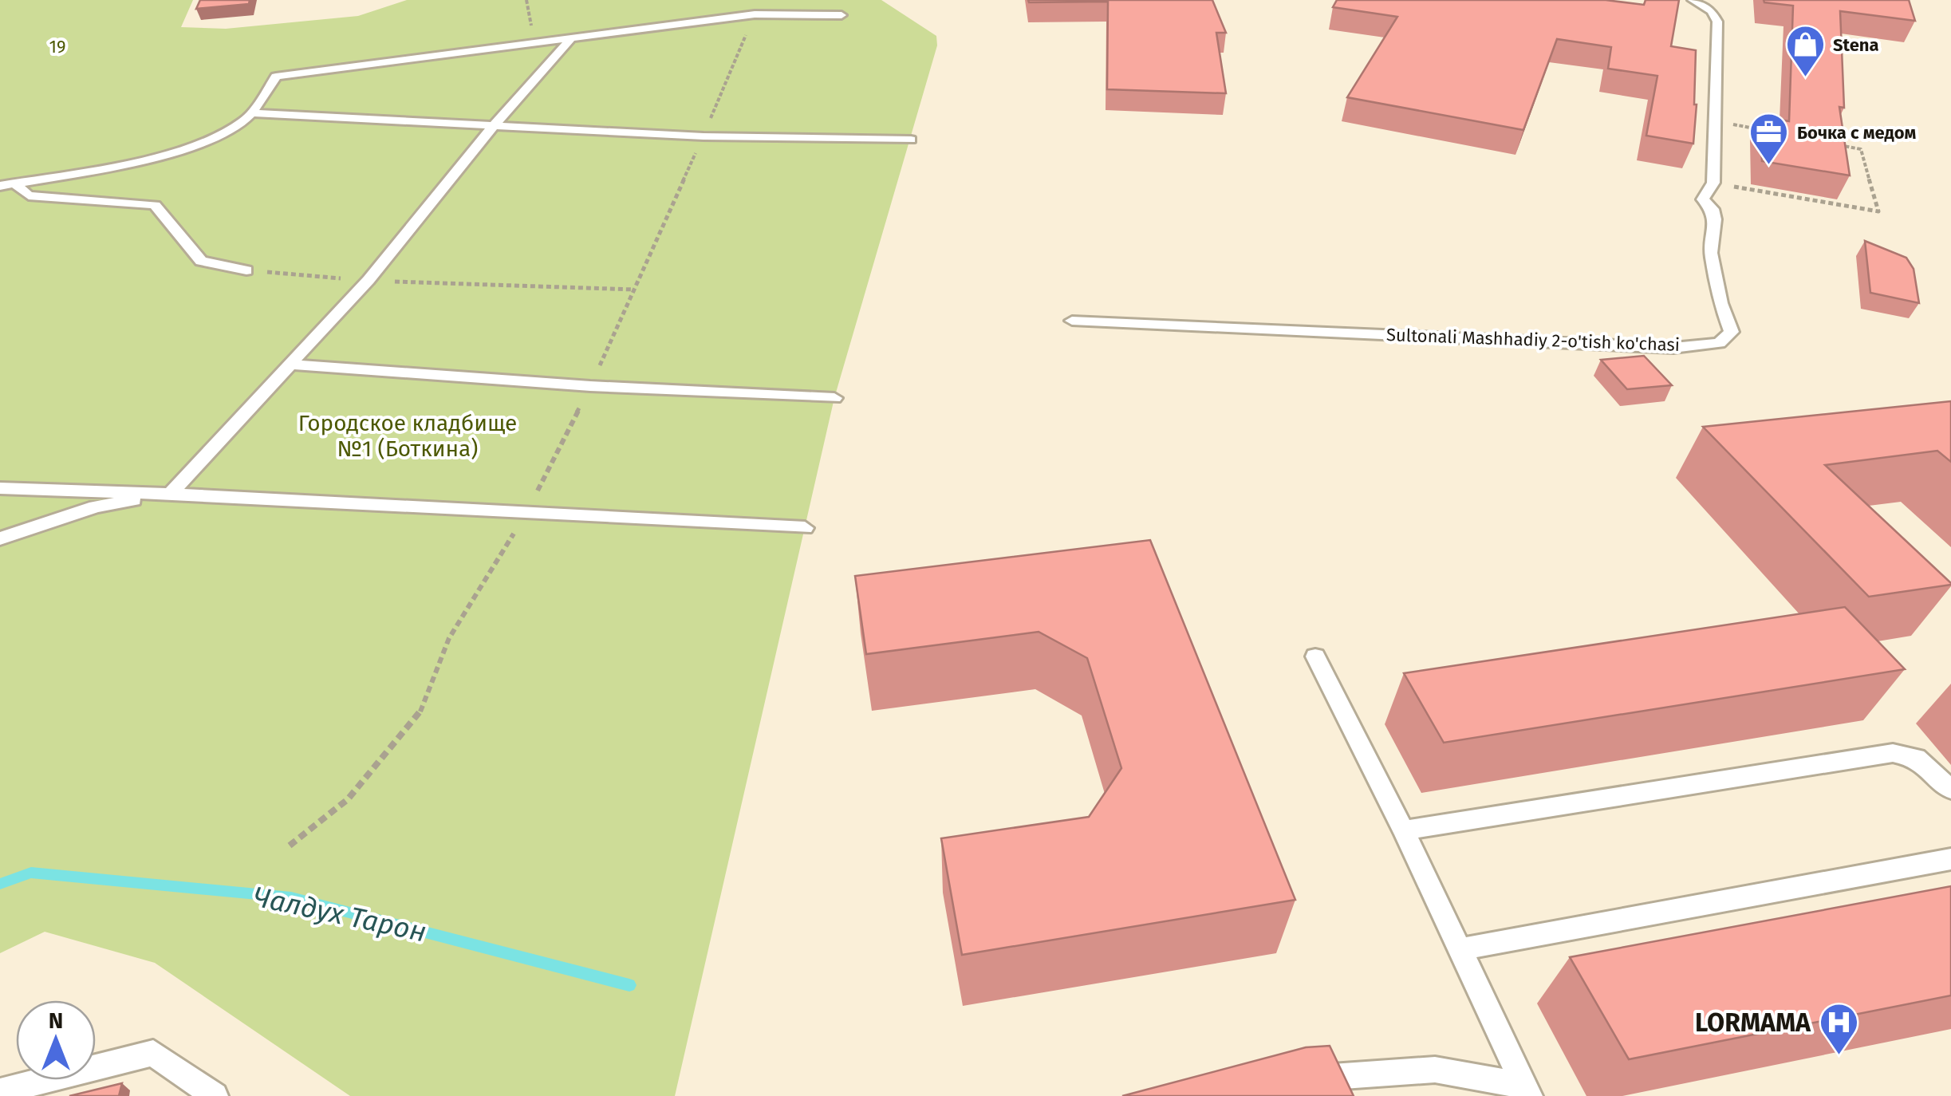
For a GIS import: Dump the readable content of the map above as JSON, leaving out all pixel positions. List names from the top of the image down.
{
  "streets": {
    "lane": ["Sultonali Mashhadiy 2-o'tish ko'chasi"]
  },
  "water": ["Чалдух Тарон"],
  "parks": ["19", "Городское кладбище №1 (Боткина)"],
  "places": {
    "shop": ["Stena"],
    "office": ["Бочка с медом"],
    "hospital": ["LORMAMA"]
  },
  "north": "top"
}
